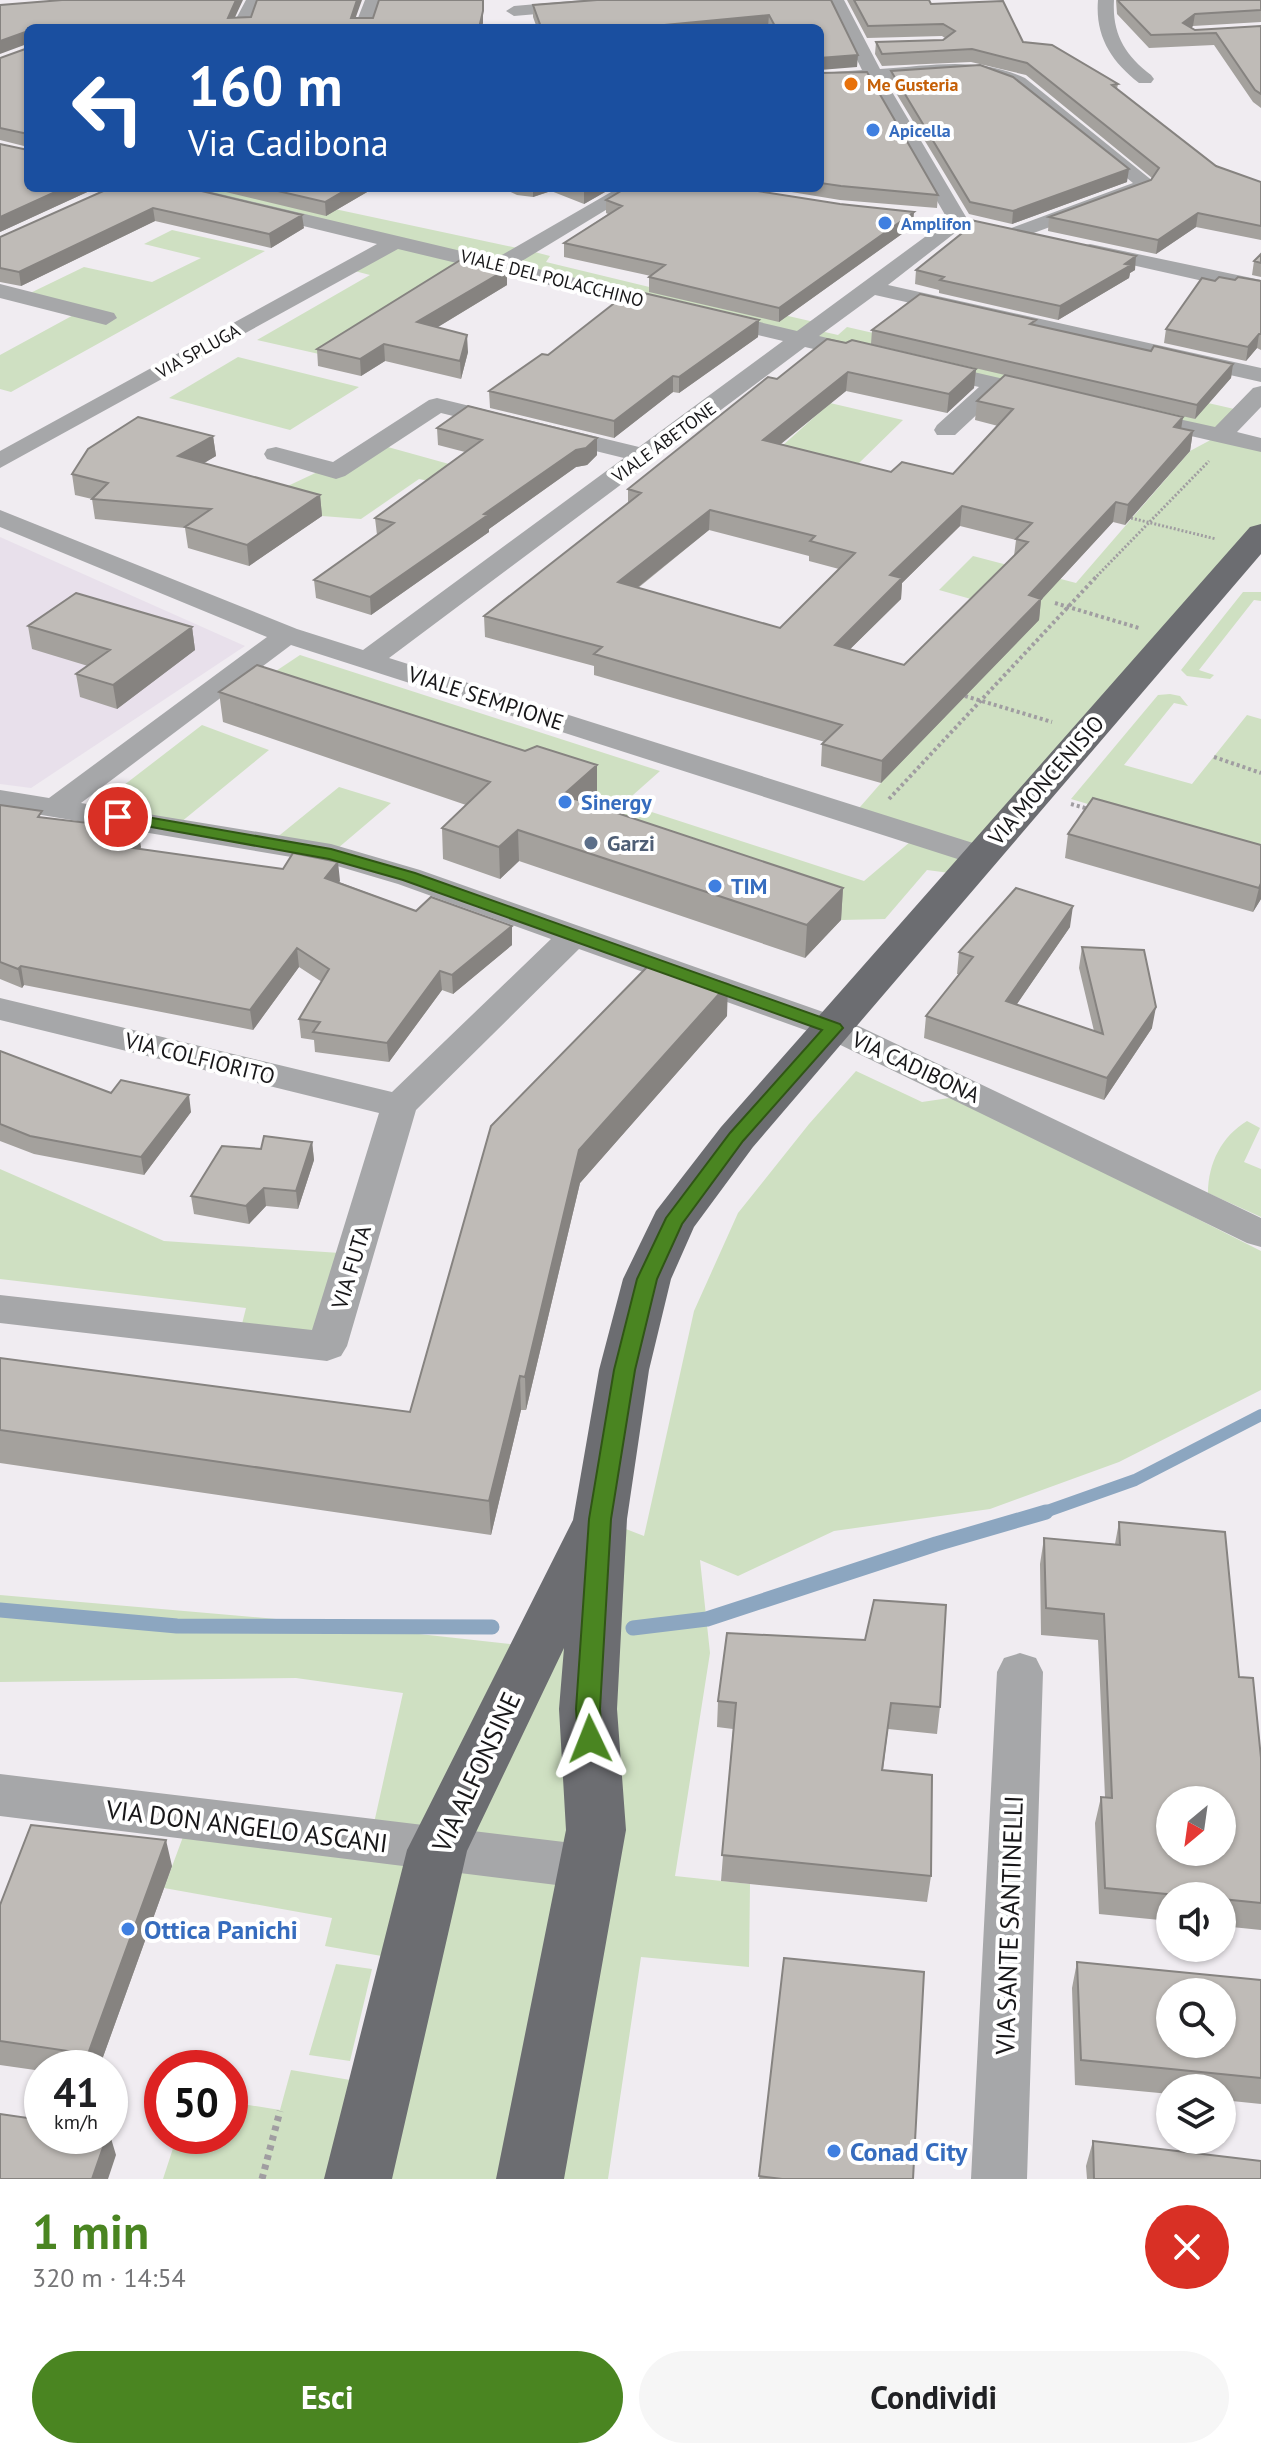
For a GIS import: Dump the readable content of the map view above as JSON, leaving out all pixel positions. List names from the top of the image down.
{
  "streets": {
    "main road": ["VIA MONCENISIO", "VIA ALFONSINE"],
    "street": [
      "VIALE DEL POLACCHINO",
      "VIA SPLUGA",
      "VIALE ABETONE",
      "VIALE SEMPIONE",
      "VIA COLFIORITO",
      "VIA CADIBONA",
      "VIA FUTA",
      "VIA DON ANGELO ASCANI",
      "VIA SANTE SANTINELLI"
    ]
  },
  "crossings": [
    ["VIALE DEL POLACCHINO", "VIA SPLUGA"],
    ["VIALE DEL POLACCHINO", "VIALE ABETONE"],
    ["VIALE ABETONE", "VIALE SEMPIONE"],
    ["VIALE SEMPIONE", "VIA MONCENISIO"],
    ["VIA MONCENISIO", "VIA CADIBONA"],
    ["VIA MONCENISIO", "VIA ALFONSINE"],
    ["VIA COLFIORITO", "VIA FUTA"],
    ["VIA CADIBONA", "VIA FUTA"],
    ["VIA CADIBONA", "VIA ALFONSINE"],
    ["VIA ALFONSINE", "VIA DON ANGELO ASCANI"]
  ],
  "places": [
    "Me Gusteria",
    "Apicella",
    "Amplifon",
    "Sinergy",
    "Garzi",
    "TIM",
    "Ottica Panichi",
    "Conad City"
  ],
  "north": "bottom left",
  "page": {
    "turn": ["160 m", "Via Cadibona"],
    "speed": "41 km/h",
    "limit": "50",
    "heading": ["1 min", "320 m · 14:54"],
    "buttons": ["Esci", "Condividi"]
  }
}
